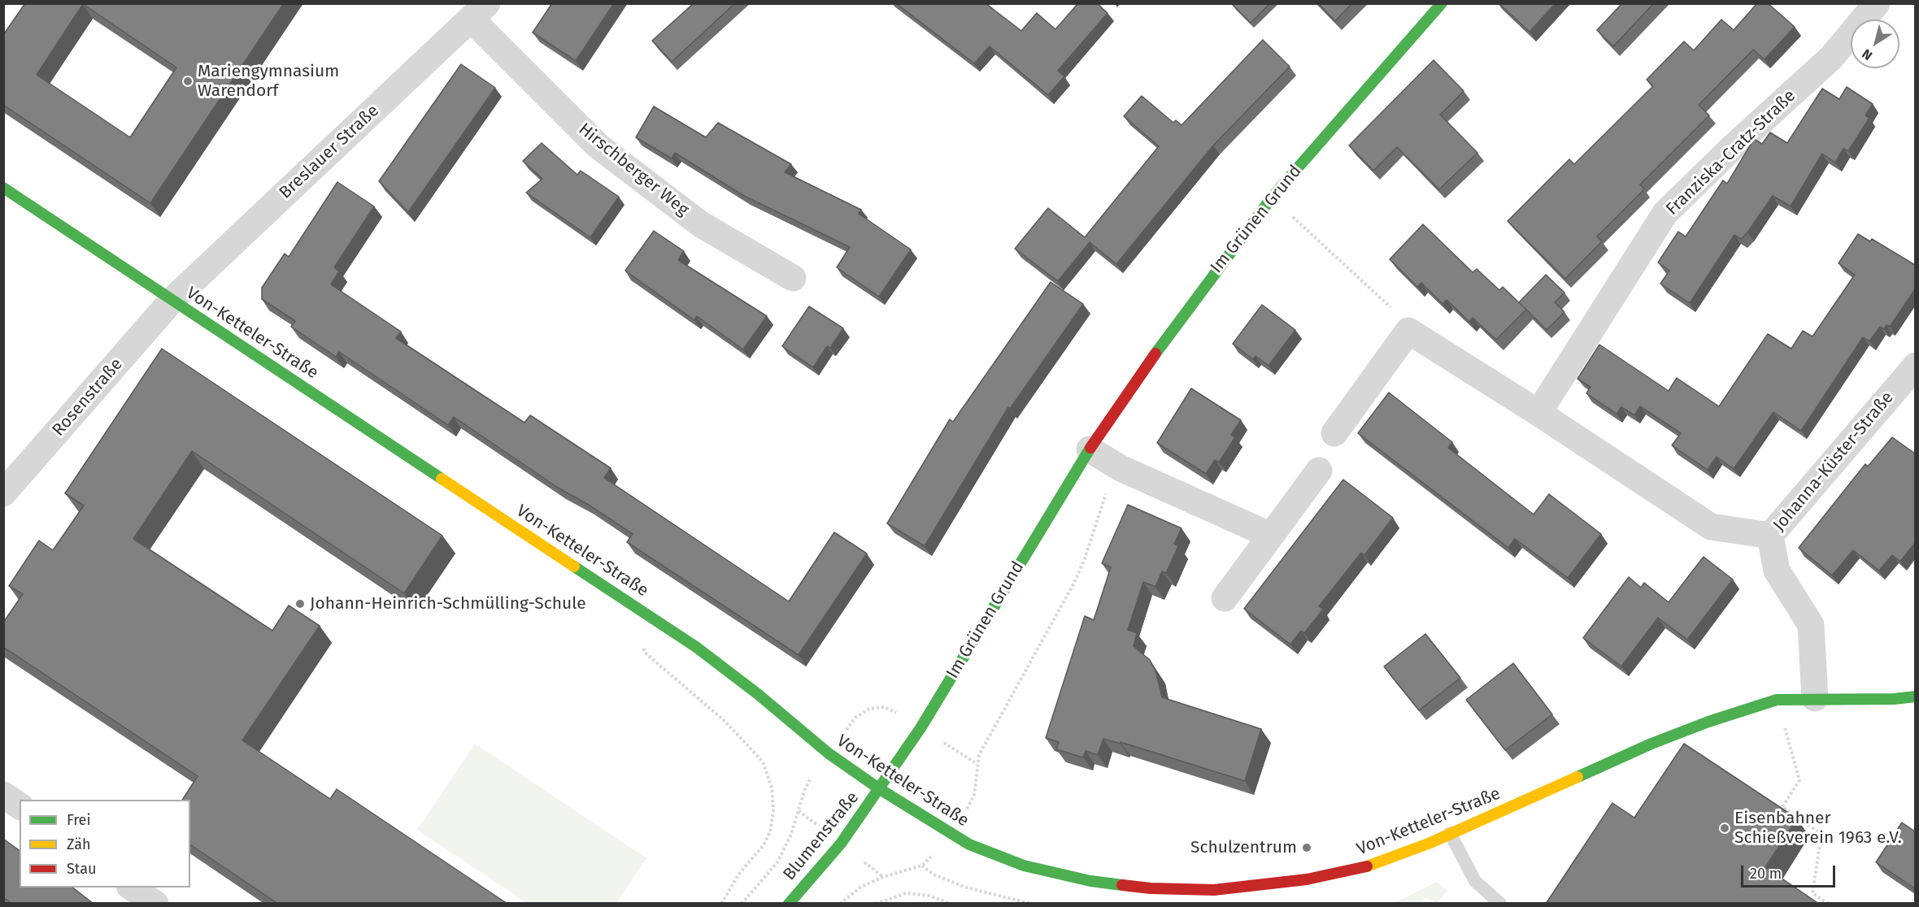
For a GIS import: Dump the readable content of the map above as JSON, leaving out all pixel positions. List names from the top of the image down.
{
  "streets": {
    "street": [
      "Breslauer Straße",
      "Franziska-Cratz-Straße",
      "Hirschberger Weg",
      "Im Grünen Grund",
      "Von-Ketteler-Straße",
      "Rosenstraße",
      "Johanna-Küster-Straße",
      "Blumenstraße"
    ]
  },
  "crossings": [
    ["Breslauer Straße", "Hirschberger Weg"],
    ["Breslauer Straße", "Von-Ketteler-Straße"],
    ["Breslauer Straße", "Rosenstraße"],
    ["Im Grünen Grund", "Von-Ketteler-Straße"],
    ["Im Grünen Grund", "Blumenstraße"],
    ["Von-Ketteler-Straße", "Rosenstraße"],
    ["Von-Ketteler-Straße", "Blumenstraße"]
  ],
  "places": [
    "Mariengymnasium Warendorf",
    "Johann-Heinrich-Schmülling-Schule",
    "Eisenbahner Schießverein 1963 e.V.",
    "Schulzentrum"
  ],
  "legend": ["Frei", "Zäh", "Stau"],
  "scale_bar": "20 m",
  "north": "bottom left"
}
